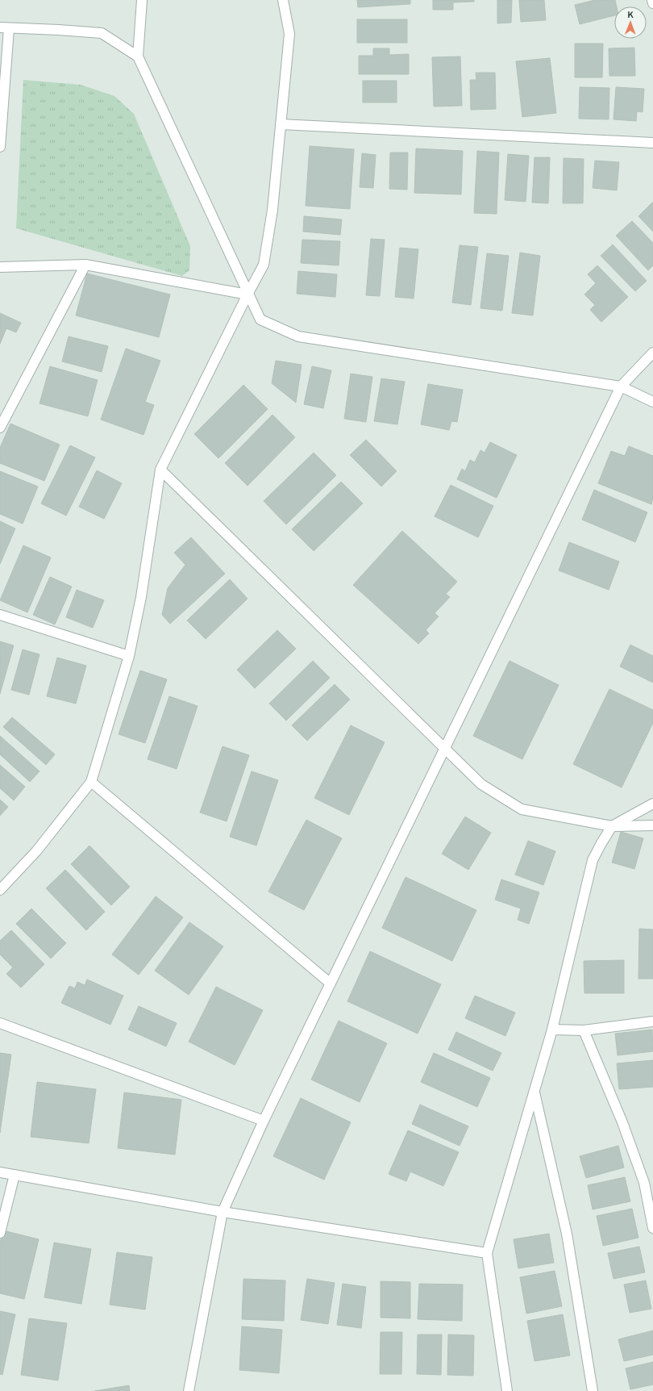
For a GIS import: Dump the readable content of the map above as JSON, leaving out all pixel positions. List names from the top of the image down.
{
  "north": "top"
}
